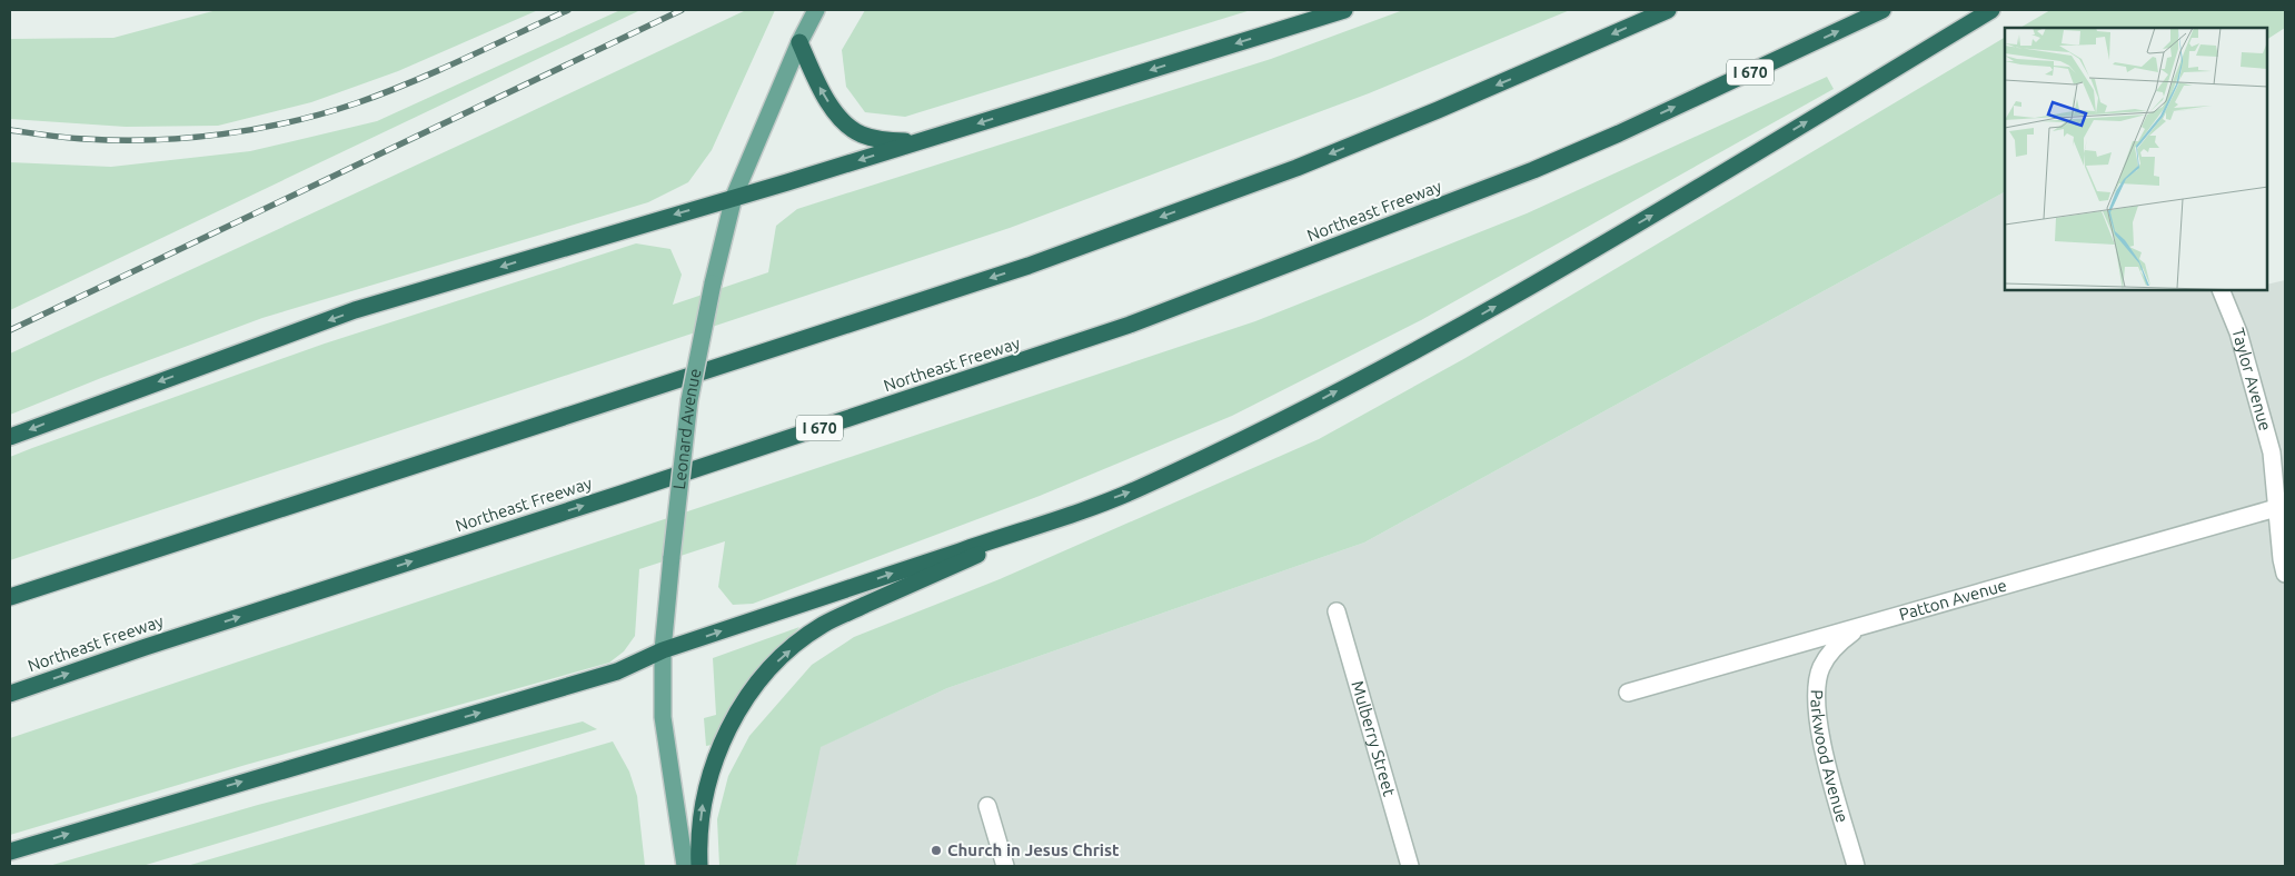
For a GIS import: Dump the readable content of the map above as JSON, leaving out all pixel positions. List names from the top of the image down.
{
  "streets": {
    "highway": ["I 670", "Northeast Freeway"],
    "main road": ["Leonard Avenue"],
    "street": [
      "Taylor Avenue",
      "Patton Avenue",
      "Mulberry Street",
      "Parkwood Avenue"
    ]
  },
  "crossings": [
    ["Taylor Avenue", "Patton Avenue"],
    ["Patton Avenue", "Parkwood Avenue"]
  ],
  "places": ["Church in Jesus Christ"]
}
